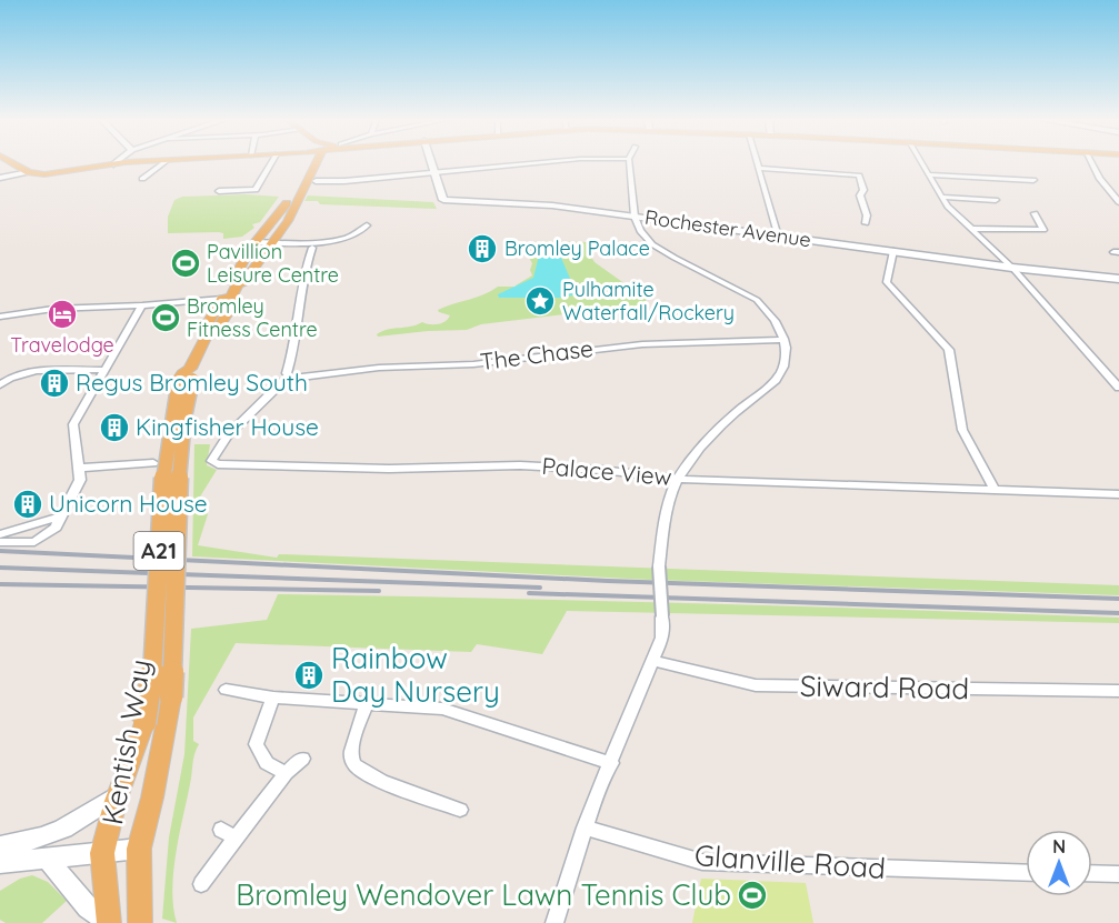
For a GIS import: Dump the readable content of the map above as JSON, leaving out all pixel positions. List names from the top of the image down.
{
  "streets": {
    "main road": ["A21", "Kentish Way"],
    "street": [
      "Rochester Avenue",
      "The Chase",
      "Palace View",
      "Siward Road",
      "Glanville Road"
    ]
  },
  "crossings": [
    ["The Chase", "Palace View"],
    ["A21", "Kentish Way"]
  ],
  "places": {
    "building": [
      "Bromley Palace",
      "Regus Bromley South",
      "Kingfisher House",
      "Unicorn House",
      "Rainbow Day Nursery"
    ],
    "sports": ["Pavillion Leisure Centre", "Bromley Fitness Centre", "Bromley Wendover Lawn Tennis Club"],
    "place": ["Pulhamite Waterfall/Rockery"],
    "hotel": ["Travelodge"]
  },
  "north": "top"
}
